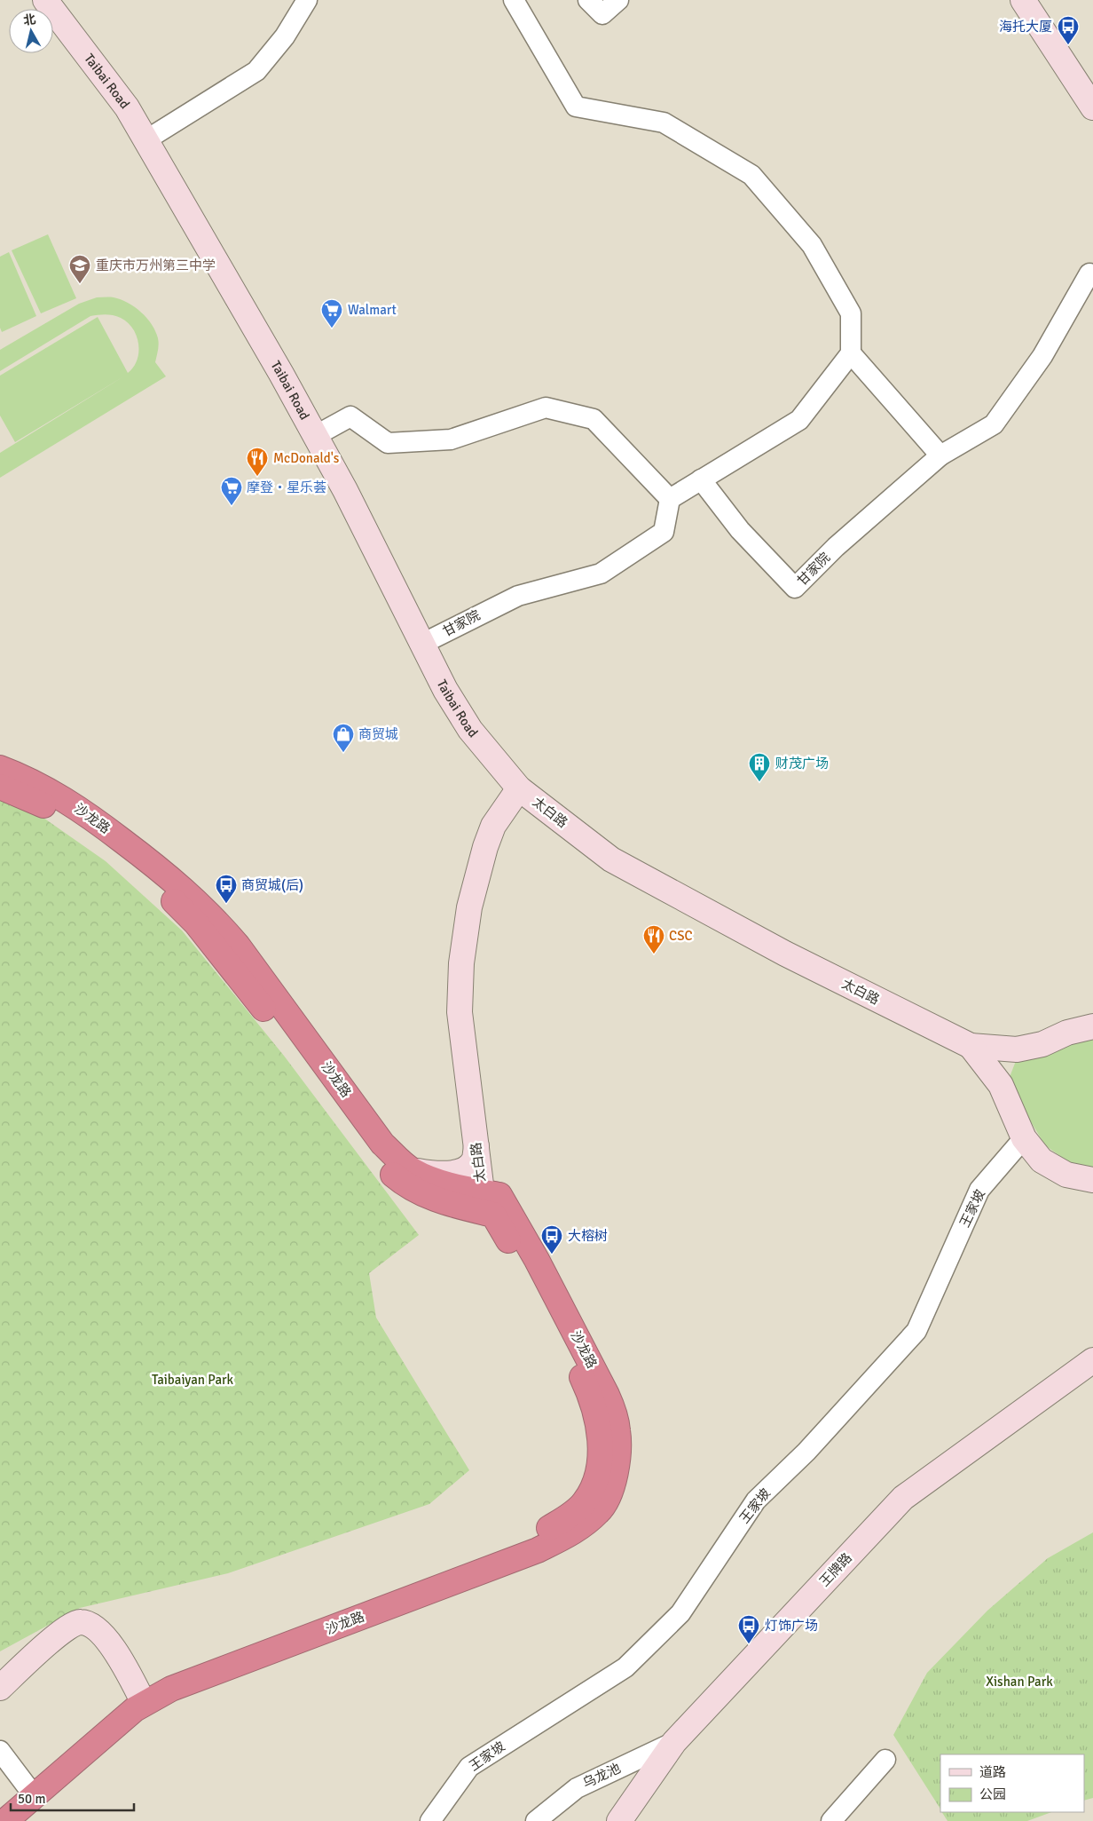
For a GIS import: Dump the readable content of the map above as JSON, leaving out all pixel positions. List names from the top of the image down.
{
  "streets": {
    "highway": ["沙龙路"],
    "main road": ["Taibai Road", "太白路", "王牌路"],
    "street": ["甘家院", "王家坡", "乌龙池"]
  },
  "crossings": [
    ["Taibai Road", "甘家院"],
    ["Taibai Road", "太白路"],
    ["太白路", "王家坡"],
    ["王牌路", "乌龙池"]
  ],
  "parks": ["Taibaiyan Park", "Xishan Park"],
  "places": {
    "bus stop": [
      "海托大厦",
      "商贸城(后)",
      "大榕树",
      "灯饰广场"
    ],
    "school or university": ["重庆市万州第三中学"],
    "supermarket": ["Walmart", "摩登・星乐荟"],
    "restaurant": ["McDonald's", "CSC"],
    "shop": ["商贸城"],
    "building": ["财茂广场"]
  },
  "legend": ["道路", "公园"],
  "scale_bar": "50 m",
  "north": "top"
}
